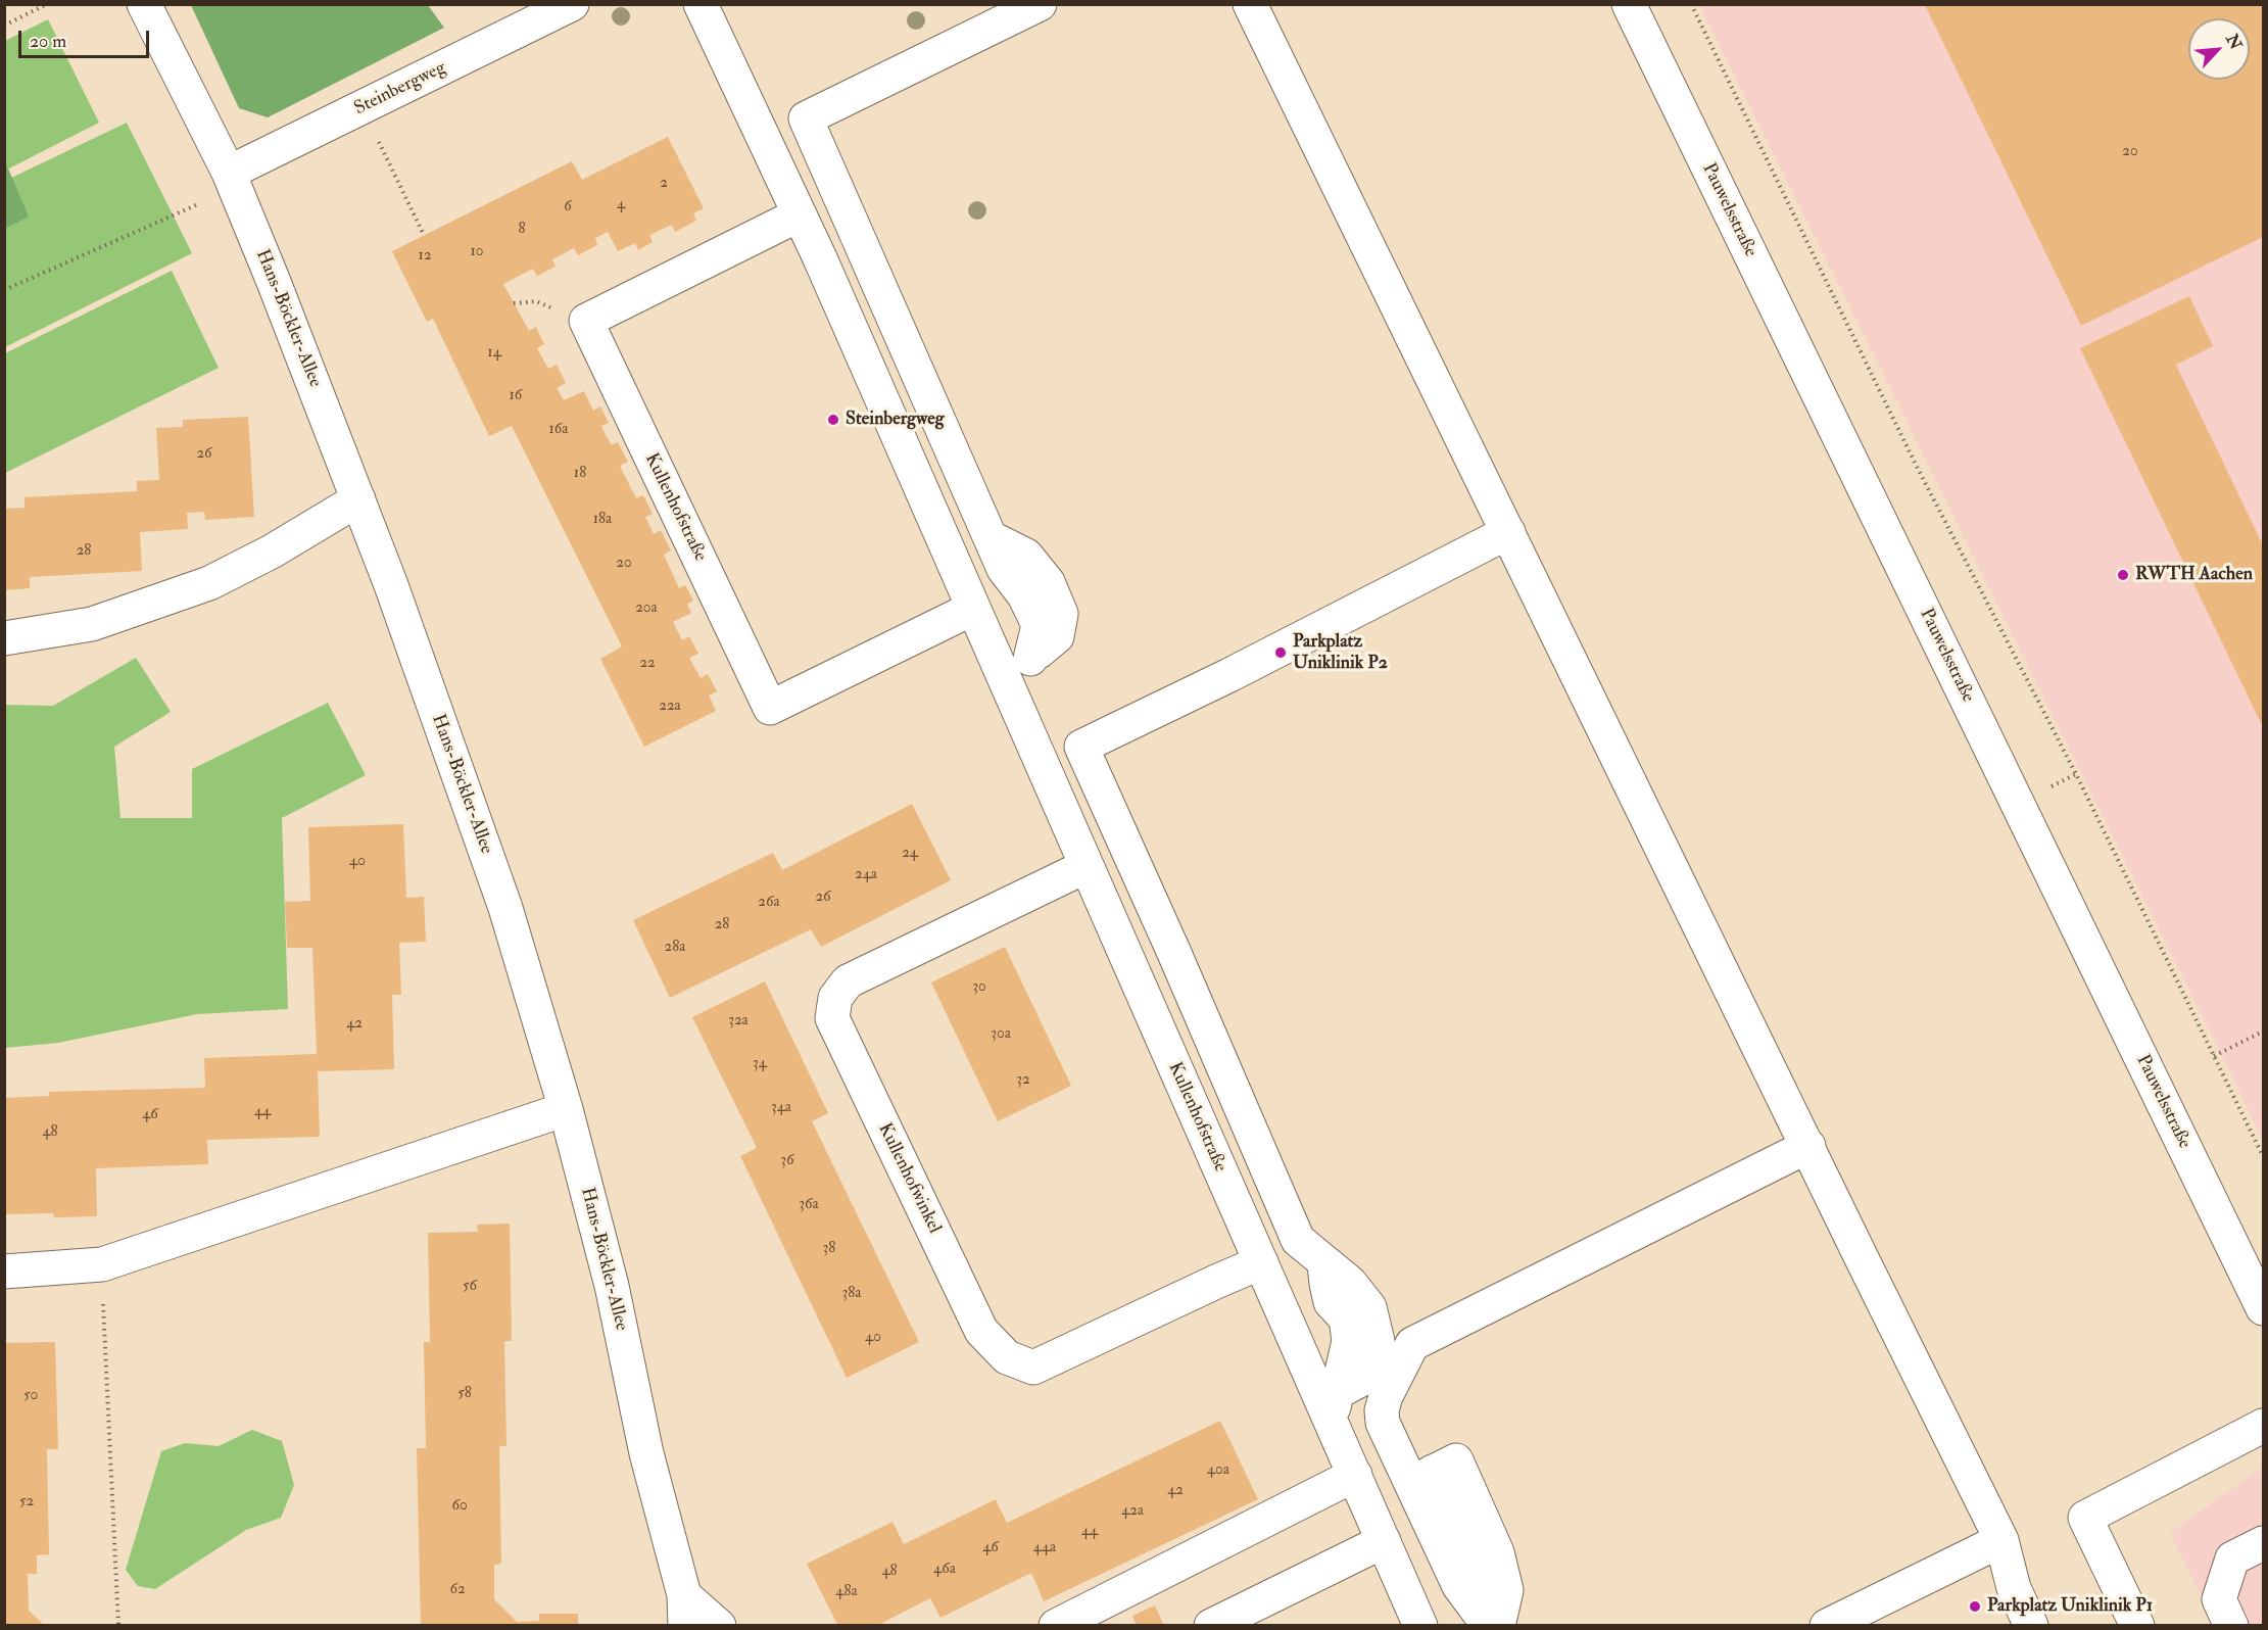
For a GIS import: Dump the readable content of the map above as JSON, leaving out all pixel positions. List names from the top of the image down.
{
  "streets": {
    "street": [
      "Steinbergweg",
      "Pauwelsstraße",
      "Hans-Böckler-Allee",
      "Kullenhofstraße",
      "Kullenhofwinkel"
    ]
  },
  "crossings": [
    ["Steinbergweg", "Hans-Böckler-Allee"],
    ["Kullenhofstraße", "Kullenhofwinkel"]
  ],
  "places": [
    "Steinbergweg",
    "RWTH Aachen",
    "Parkplatz Uniklinik P2",
    "Parkplatz Uniklinik P1"
  ],
  "house_numbers": [
    "20",
    "2",
    "4",
    "6",
    "8",
    "10",
    "12",
    "14",
    "16",
    "16a",
    "26",
    "18",
    "18a",
    "28",
    "20",
    "20a",
    "22",
    "22a",
    "24",
    "40",
    "24a",
    "26",
    "26a",
    "28",
    "28a",
    "30",
    "32a",
    "42",
    "30a",
    "34",
    "32",
    "34a",
    "44",
    "46",
    "48",
    "36",
    "36a",
    "38",
    "56",
    "38a",
    "40",
    "58",
    "50",
    "40a",
    "42",
    "52",
    "60",
    "42a",
    "44",
    "46",
    "44a",
    "46a",
    "48",
    "62",
    "48a"
  ],
  "scale_bar": "20 m",
  "north": "top right"
}
